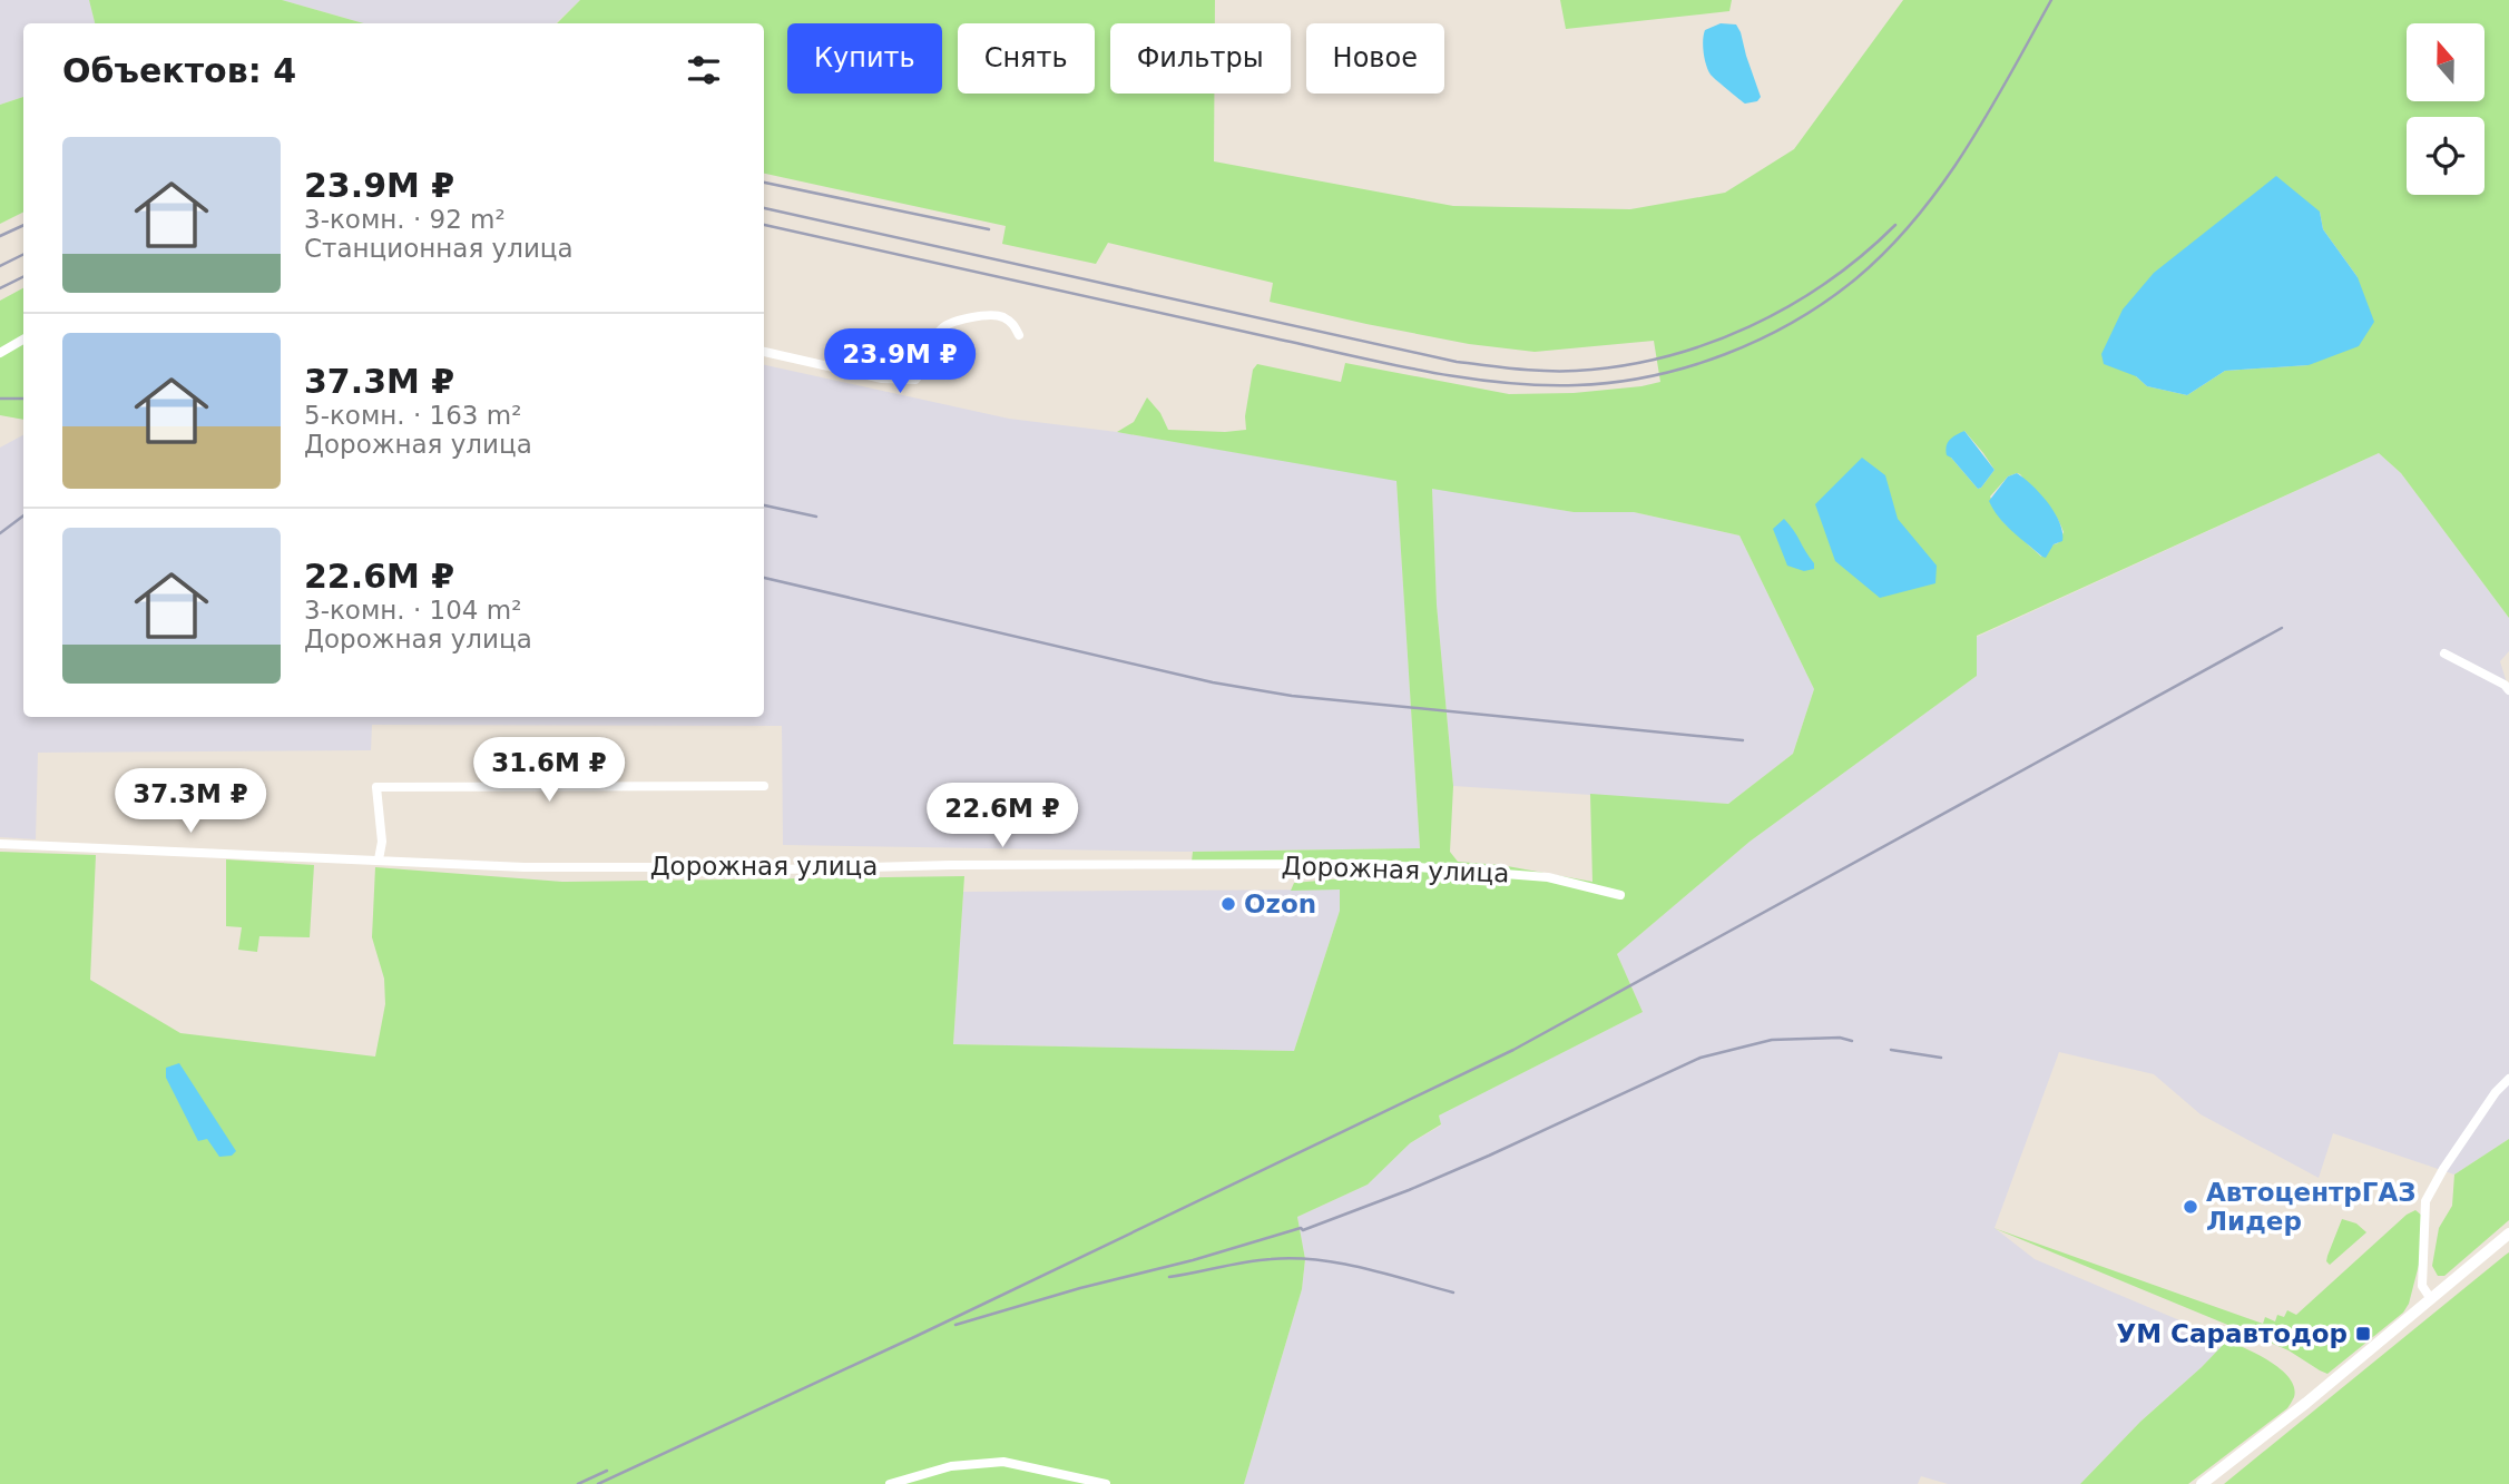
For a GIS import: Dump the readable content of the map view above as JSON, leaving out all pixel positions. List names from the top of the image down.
{
  "streets": {
    "street": ["Дорожная улица"]
  },
  "places": {
    "other": ["Ozon", "АвтоцентрГАЗ Лидер"],
    "transit": ["УМ Саравтодор"]
  },
  "north": "top",
  "page": {
    "chip": [
      "Купить",
      "Снять",
      "Фильтры",
      "Новое"
    ],
    "heading": "Объектов: 4",
    "list": [
      {
        "name": "23.9M ₽",
        "note": "3-комн. · 92 m² · Станционная улица"
      },
      {
        "name": "37.3M ₽",
        "note": "5-комн. · 163 m² · Дорожная улица"
      },
      {
        "name": "22.6M ₽",
        "note": "3-комн. · 104 m² · Дорожная улица"
      }
    ],
    "price": [
      "23.9M ₽",
      "31.6M ₽",
      "37.3M ₽",
      "22.6M ₽"
    ]
  }
}
